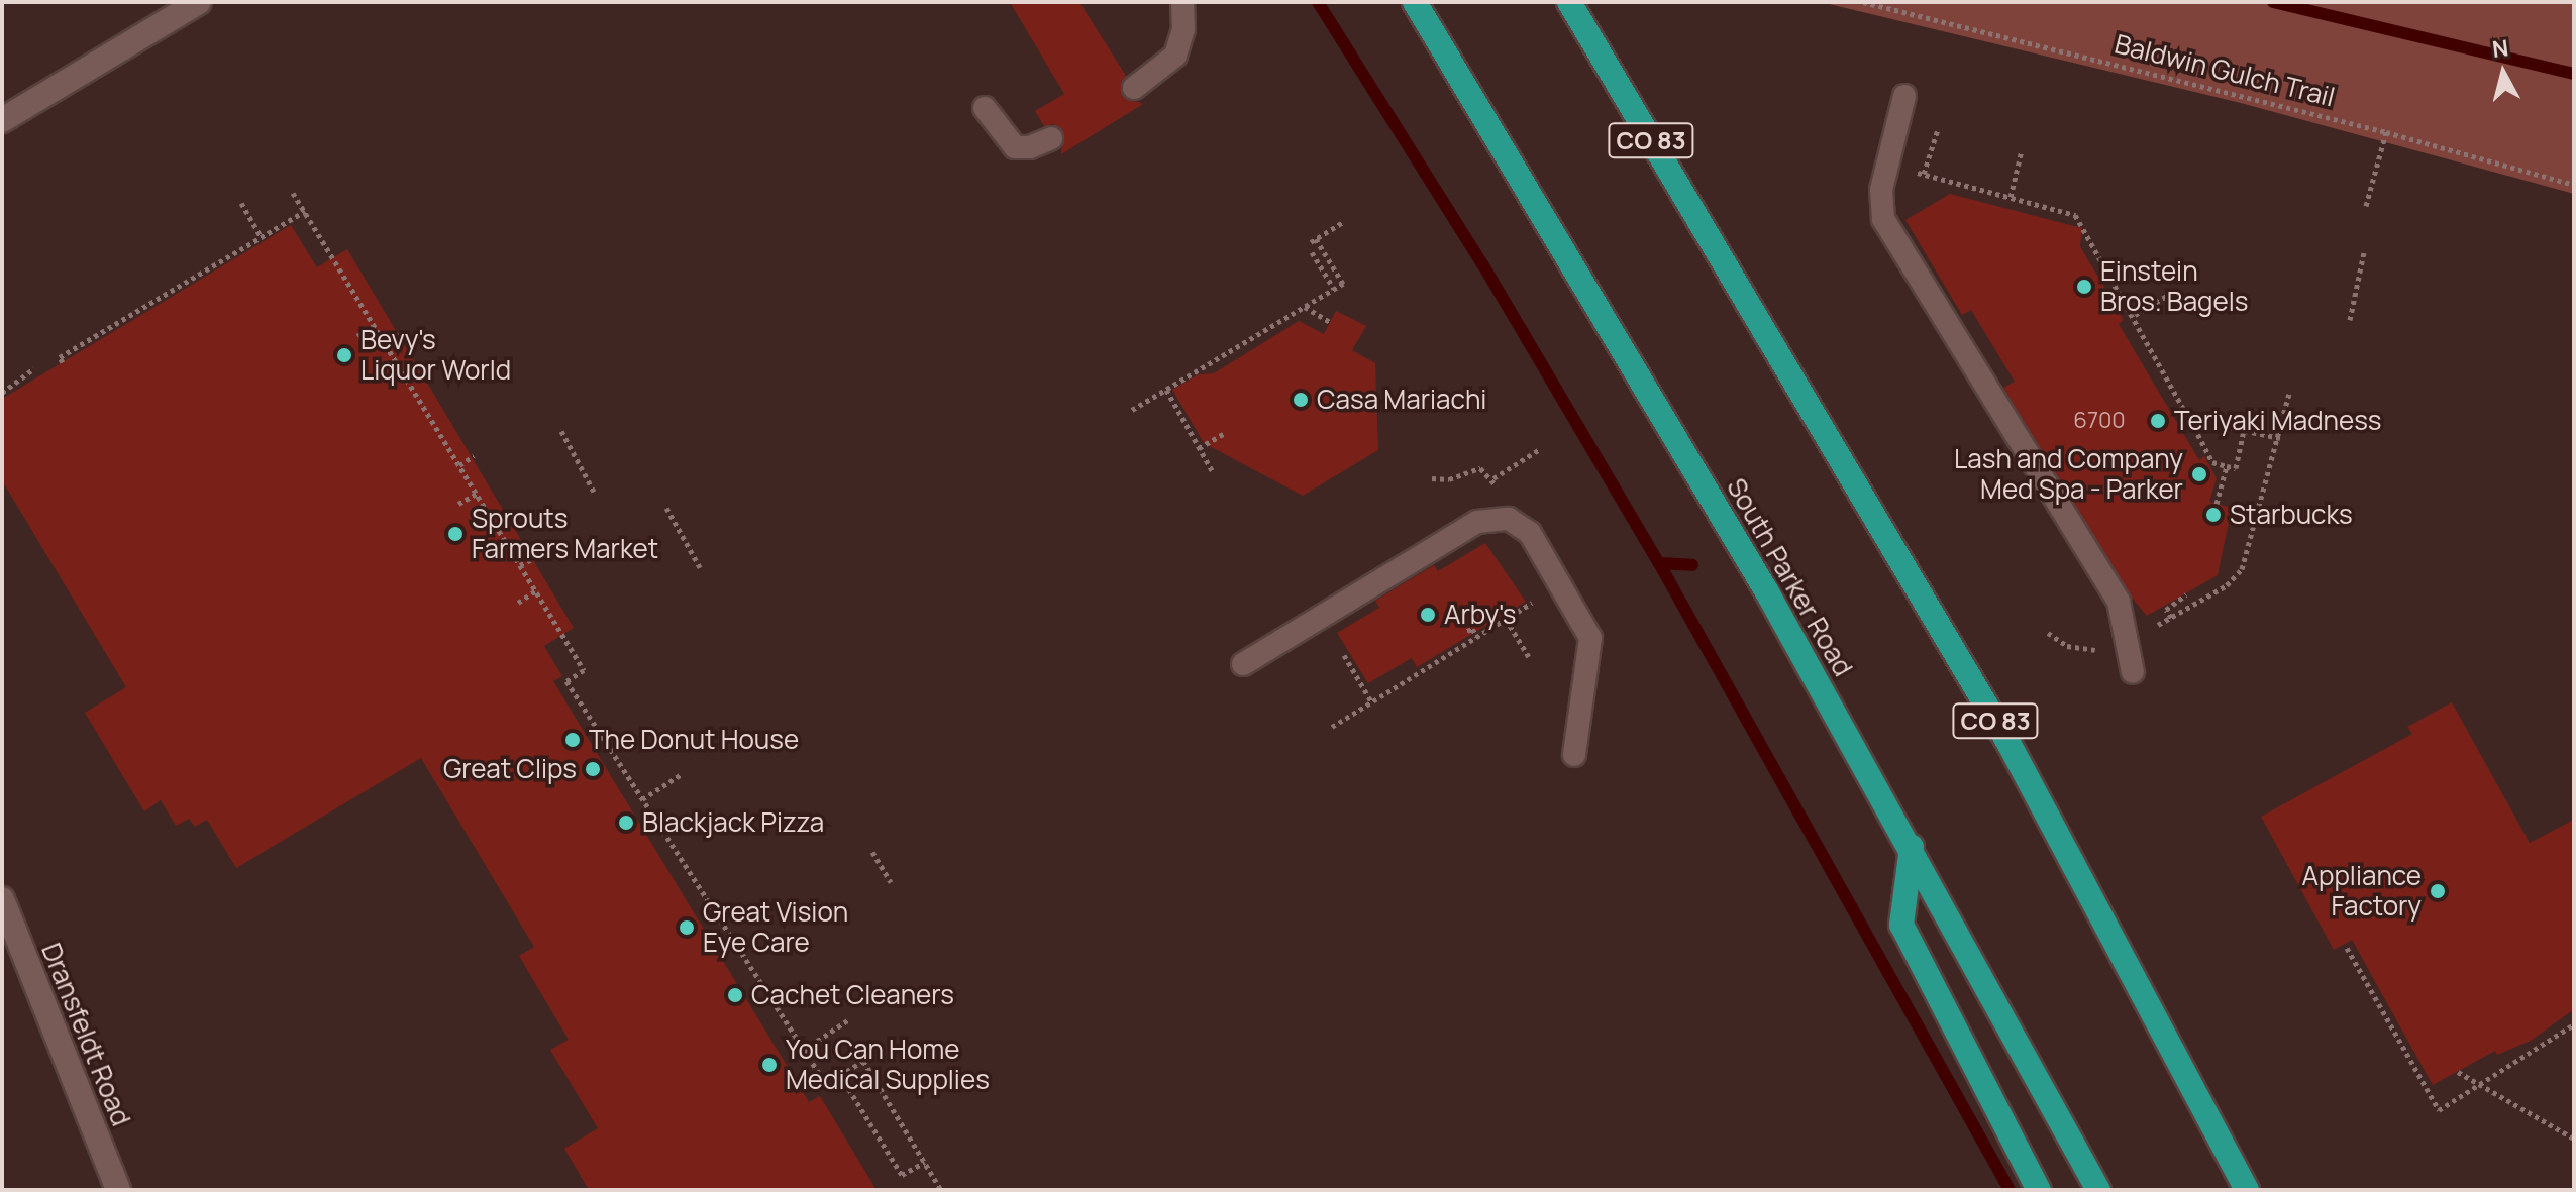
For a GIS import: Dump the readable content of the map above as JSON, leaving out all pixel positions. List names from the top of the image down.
{
  "streets": {
    "highway": ["CO 83", "South Parker Road"],
    "street": ["Dransfeldt Road"],
    "path": ["Baldwin Gulch Trail"]
  },
  "places": [
    "Einstein Bros. Bagels",
    "Bevy's Liquor World",
    "Casa Mariachi",
    "Teriyaki Madness",
    "Lash and Company Med Spa - Parker",
    "Starbucks",
    "Sprouts Farmers Market",
    "Arby's",
    "The Donut House",
    "Great Clips",
    "Blackjack Pizza",
    "Appliance Factory",
    "Great Vision Eye Care",
    "Cachet Cleaners",
    "You Can Home Medical Supplies"
  ],
  "house_numbers": ["6700"],
  "north": "top"
}
